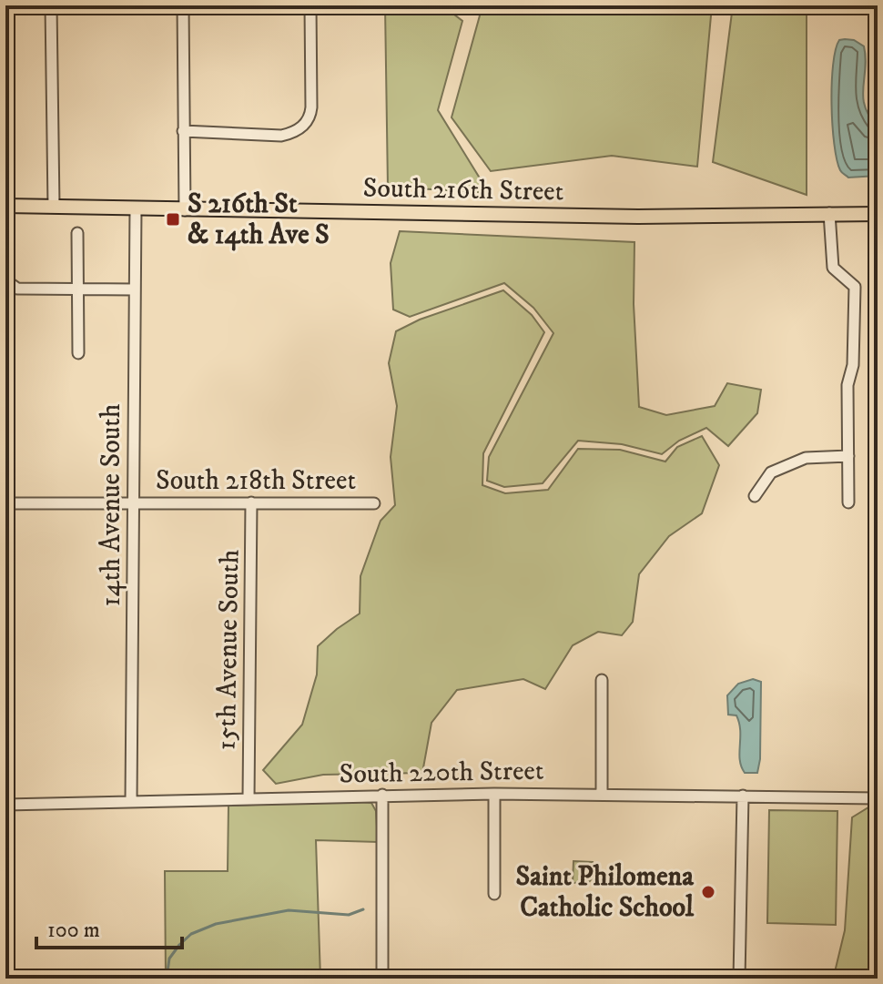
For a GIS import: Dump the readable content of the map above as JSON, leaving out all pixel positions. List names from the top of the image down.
{
  "streets": {
    "main road": ["South 216th Street"],
    "street": [
      "South 218th Street",
      "14th Avenue South",
      "15th Avenue South",
      "South 220th Street"
    ]
  },
  "crossings": [
    ["South 216th Street", "14th Avenue South"],
    ["South 218th Street", "14th Avenue South"],
    ["South 218th Street", "15th Avenue South"],
    ["14th Avenue South", "South 220th Street"],
    ["15th Avenue South", "South 220th Street"]
  ],
  "places": {
    "transit": ["S 216th St & 14th Ave S"],
    "other": ["Saint Philomena Catholic School"]
  },
  "scale_bar": "100 m"
}
